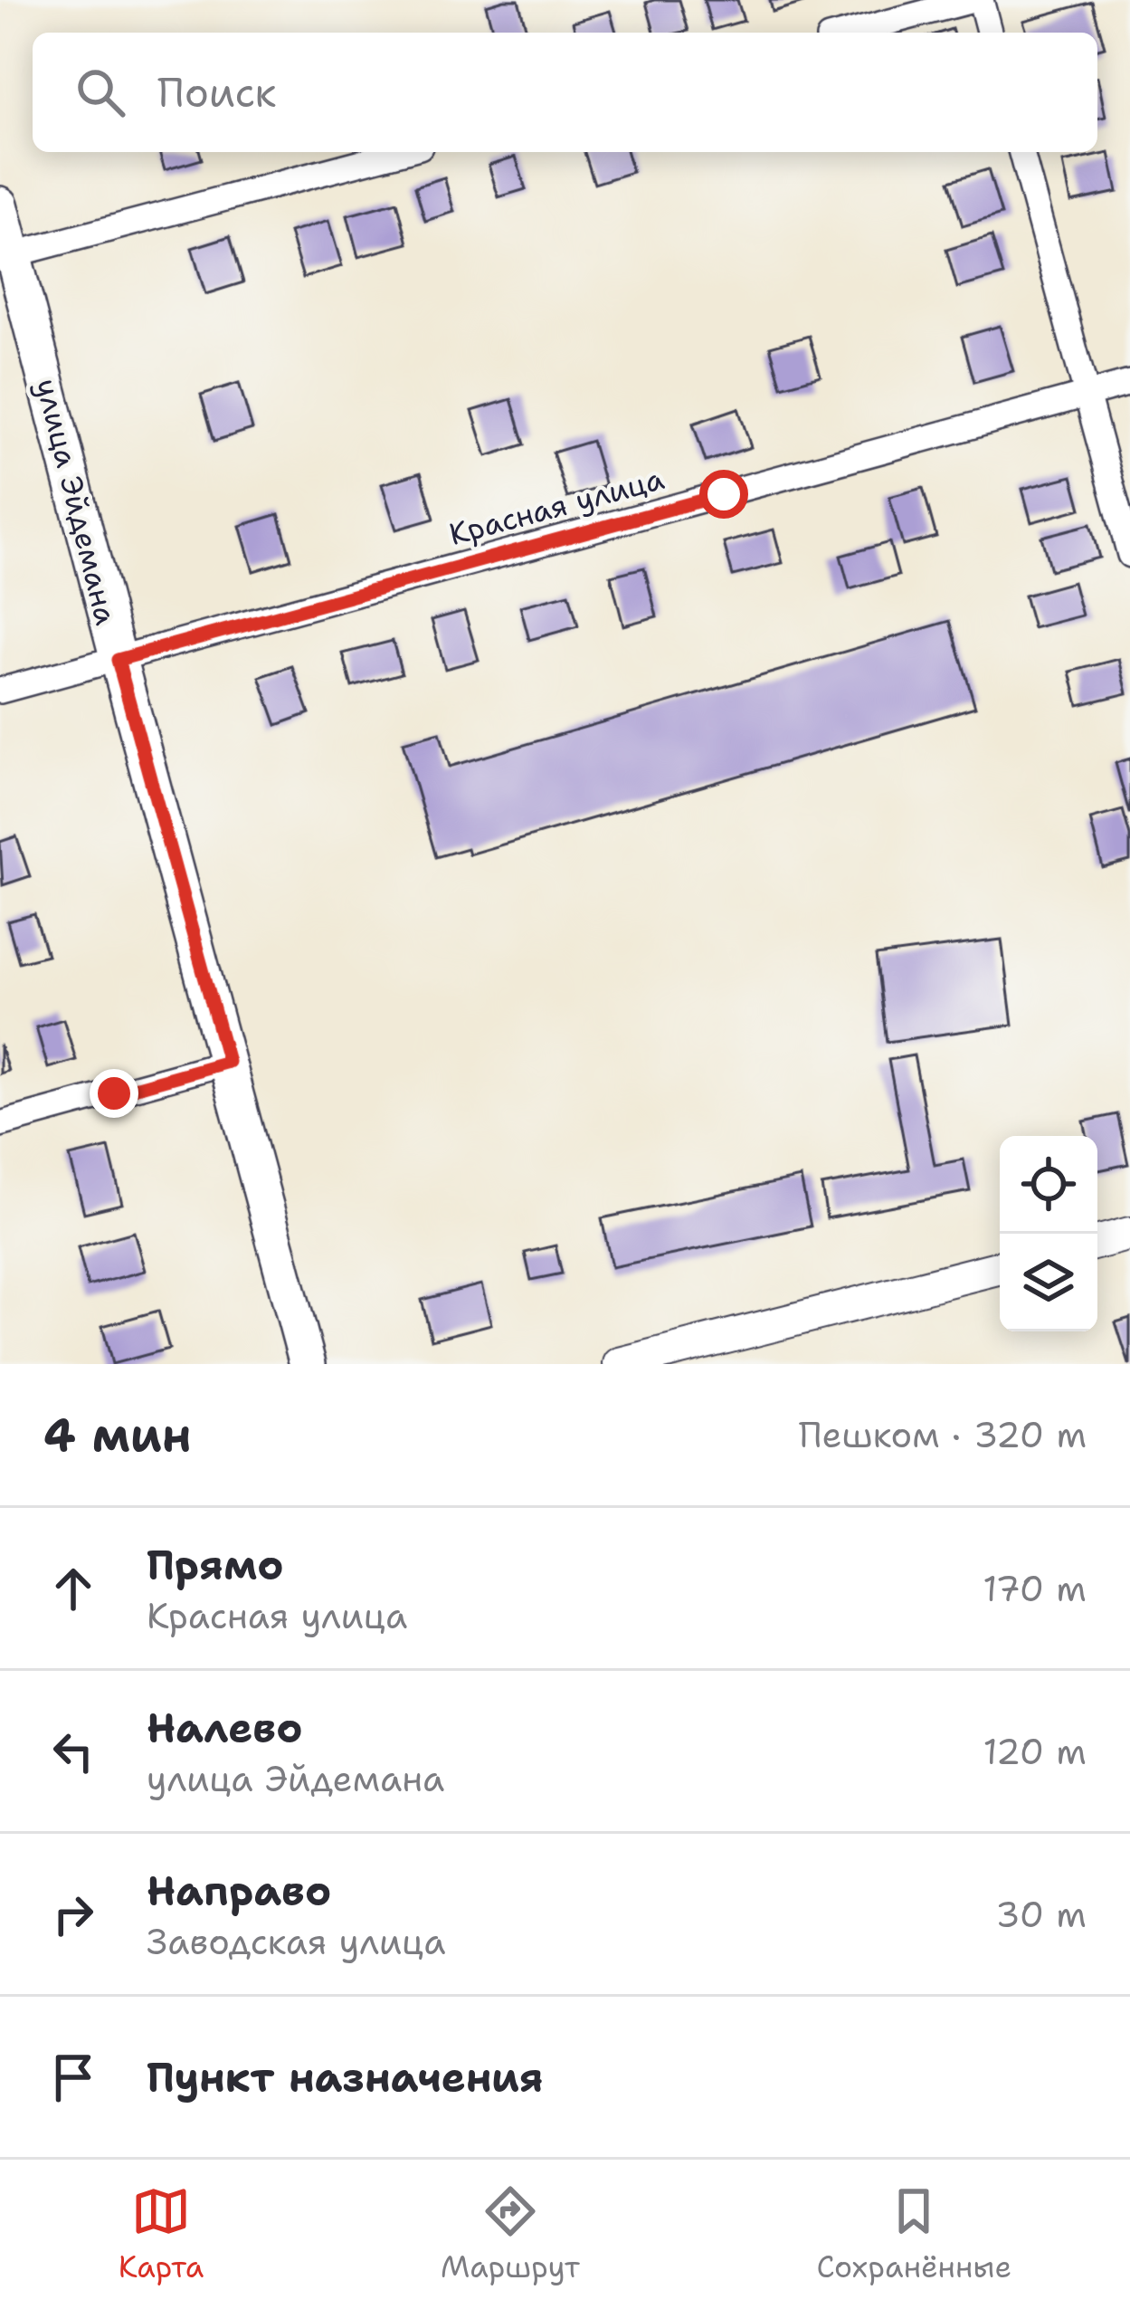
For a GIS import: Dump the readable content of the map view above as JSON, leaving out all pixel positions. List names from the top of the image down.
{
  "streets": {
    "main road": ["улица Эйдемана"],
    "street": ["Красная улица"]
  },
  "crossings": [
    ["улица Эйдемана", "Красная улица"]
  ],
  "page": {
    "search": "Поиск",
    "heading": ["4 мин", "Пешком · 320 m"],
    "list": [
      ["Прямо", "Красная улица", "170 m"],
      ["Налево", "улица Эйдемана", "120 m"],
      ["Направо", "Заводская улица", "30 m"],
      "Пункт назначения"
    ],
    "nav": ["Карта", "Маршрут", "Сохранённые"]
  }
}
